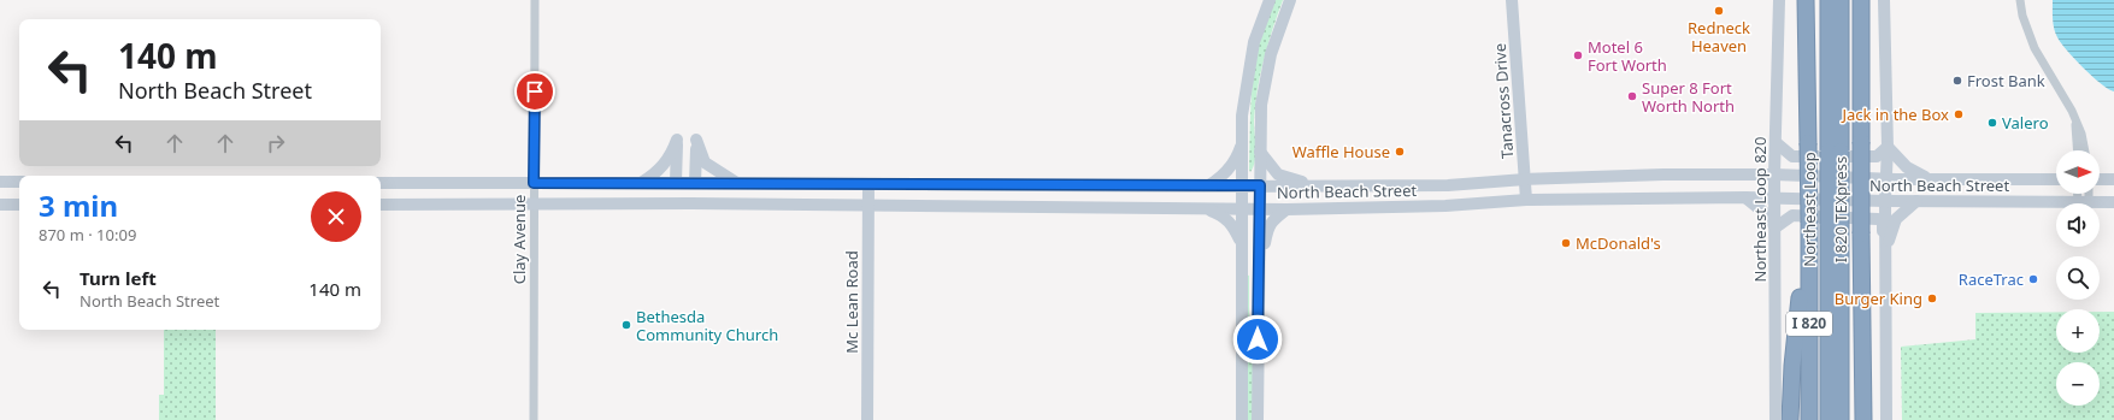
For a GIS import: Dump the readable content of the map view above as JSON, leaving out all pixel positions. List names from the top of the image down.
{
  "streets": {
    "highway": ["Northeast Loop", "I 820 TEXpress", "I 820"],
    "main road": [
      "Tanacross Drive",
      "North Beach Street",
      "Northeast Loop 820",
      "Mc Lean Road"
    ],
    "street": ["Clay Avenue"]
  },
  "crossings": [
    ["Tanacross Drive", "North Beach Street"],
    ["North Beach Street", "Northeast Loop 820"],
    ["North Beach Street", "Clay Avenue"],
    ["North Beach Street", "Mc Lean Road"]
  ],
  "places": [
    "Redneck Heaven",
    "Motel 6 Fort Worth",
    "Frost Bank",
    "Super 8 Fort Worth North",
    "Jack in the Box",
    "Valero",
    "Waffle House",
    "McDonald's",
    "RaceTrac",
    "Burger King",
    "Bethesda Community Church"
  ],
  "north": "right",
  "page": {
    "turn": ["140 m", "North Beach Street"],
    "map_buttons": ["+", "−"],
    "heading": ["3 min", "870 m · 10:09"],
    "list": [
      {
        "name": "Turn left",
        "note": "North Beach Street",
        "value": "140 m"
      }
    ]
  }
}
